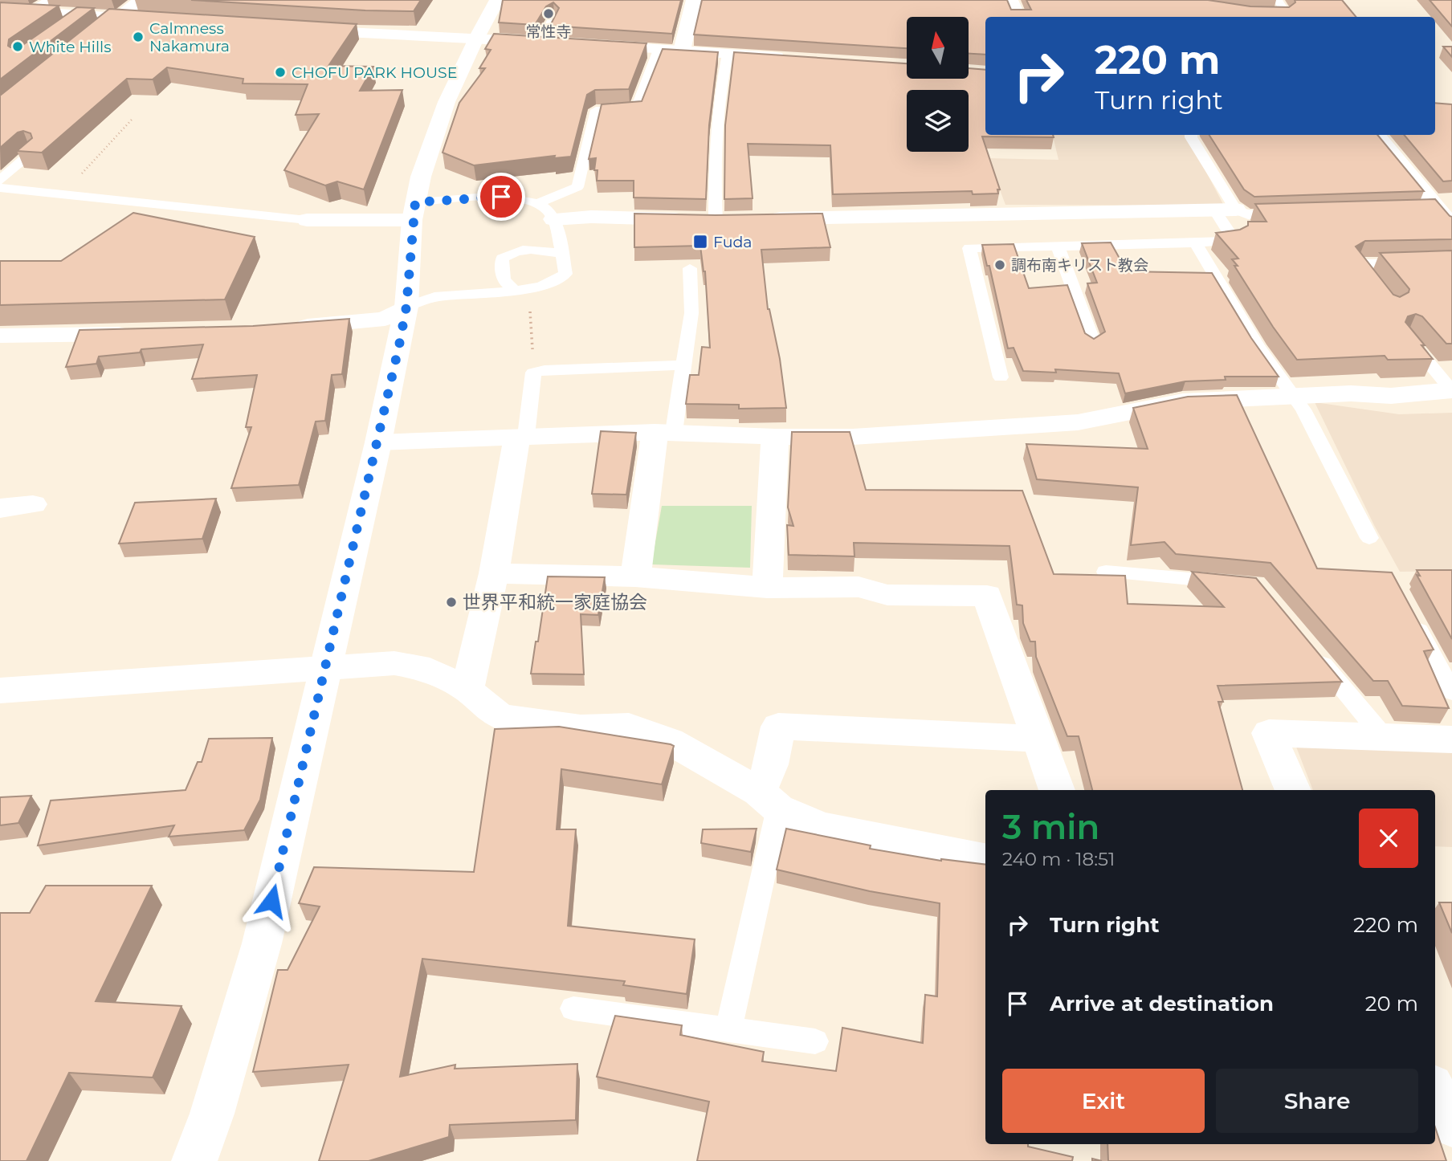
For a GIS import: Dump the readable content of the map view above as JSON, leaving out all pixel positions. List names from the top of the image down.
{
  "places": {
    "other": [
      "常性寺",
      "Calmness Nakamura",
      "White Hills",
      "CHOFU PARK HOUSE",
      "調布南キリスト教会",
      "世界平和統一家庭協会"
    ],
    "transit": ["Fuda"]
  },
  "north": "top",
  "page": {
    "turn": ["220 m", "Turn right"],
    "heading": ["3 min", "240 m · 18:51"],
    "list": [
      {
        "name": "Turn right",
        "value": "220 m"
      },
      {
        "name": "Arrive at destination",
        "value": "20 m"
      }
    ],
    "buttons": ["Exit", "Share"]
  }
}
